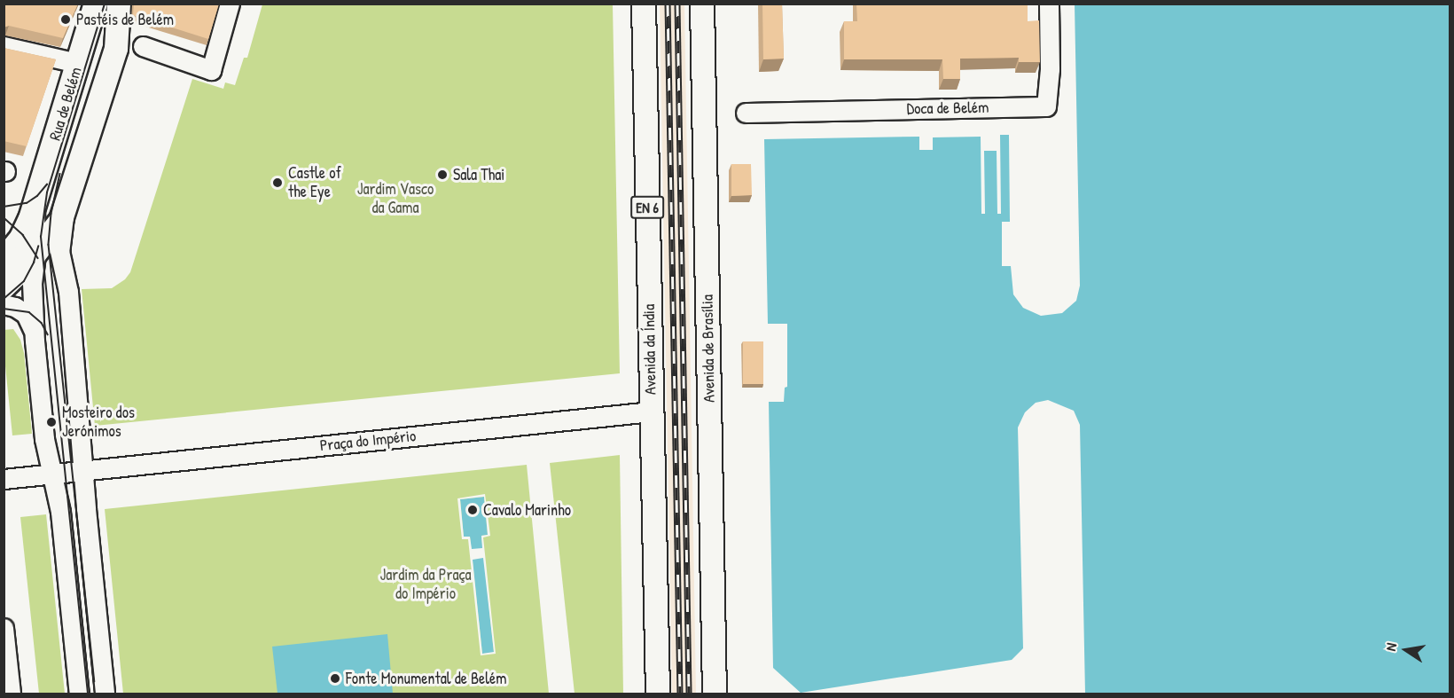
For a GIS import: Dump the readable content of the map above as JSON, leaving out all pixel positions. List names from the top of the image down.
{
  "streets": {
    "main road": [
      "Rua de Belém",
      "EN 6",
      "Avenida de Brasília",
      "Avenida da Índia"
    ],
    "street": ["Doca de Belém", "Praça do Império"]
  },
  "crossings": [
    ["Avenida da Índia", "Praça do Império"]
  ],
  "parks": ["Jardim Vasco da Gama", "Jardim da Praça do Império"],
  "places": [
    "Pastéis de Belém",
    "Sala Thai",
    "Castle of the Eye",
    "Mosteiro dos Jerónimos",
    "Cavalo Marinho",
    "Fonte Monumental de Belém"
  ],
  "north": "left"
}
